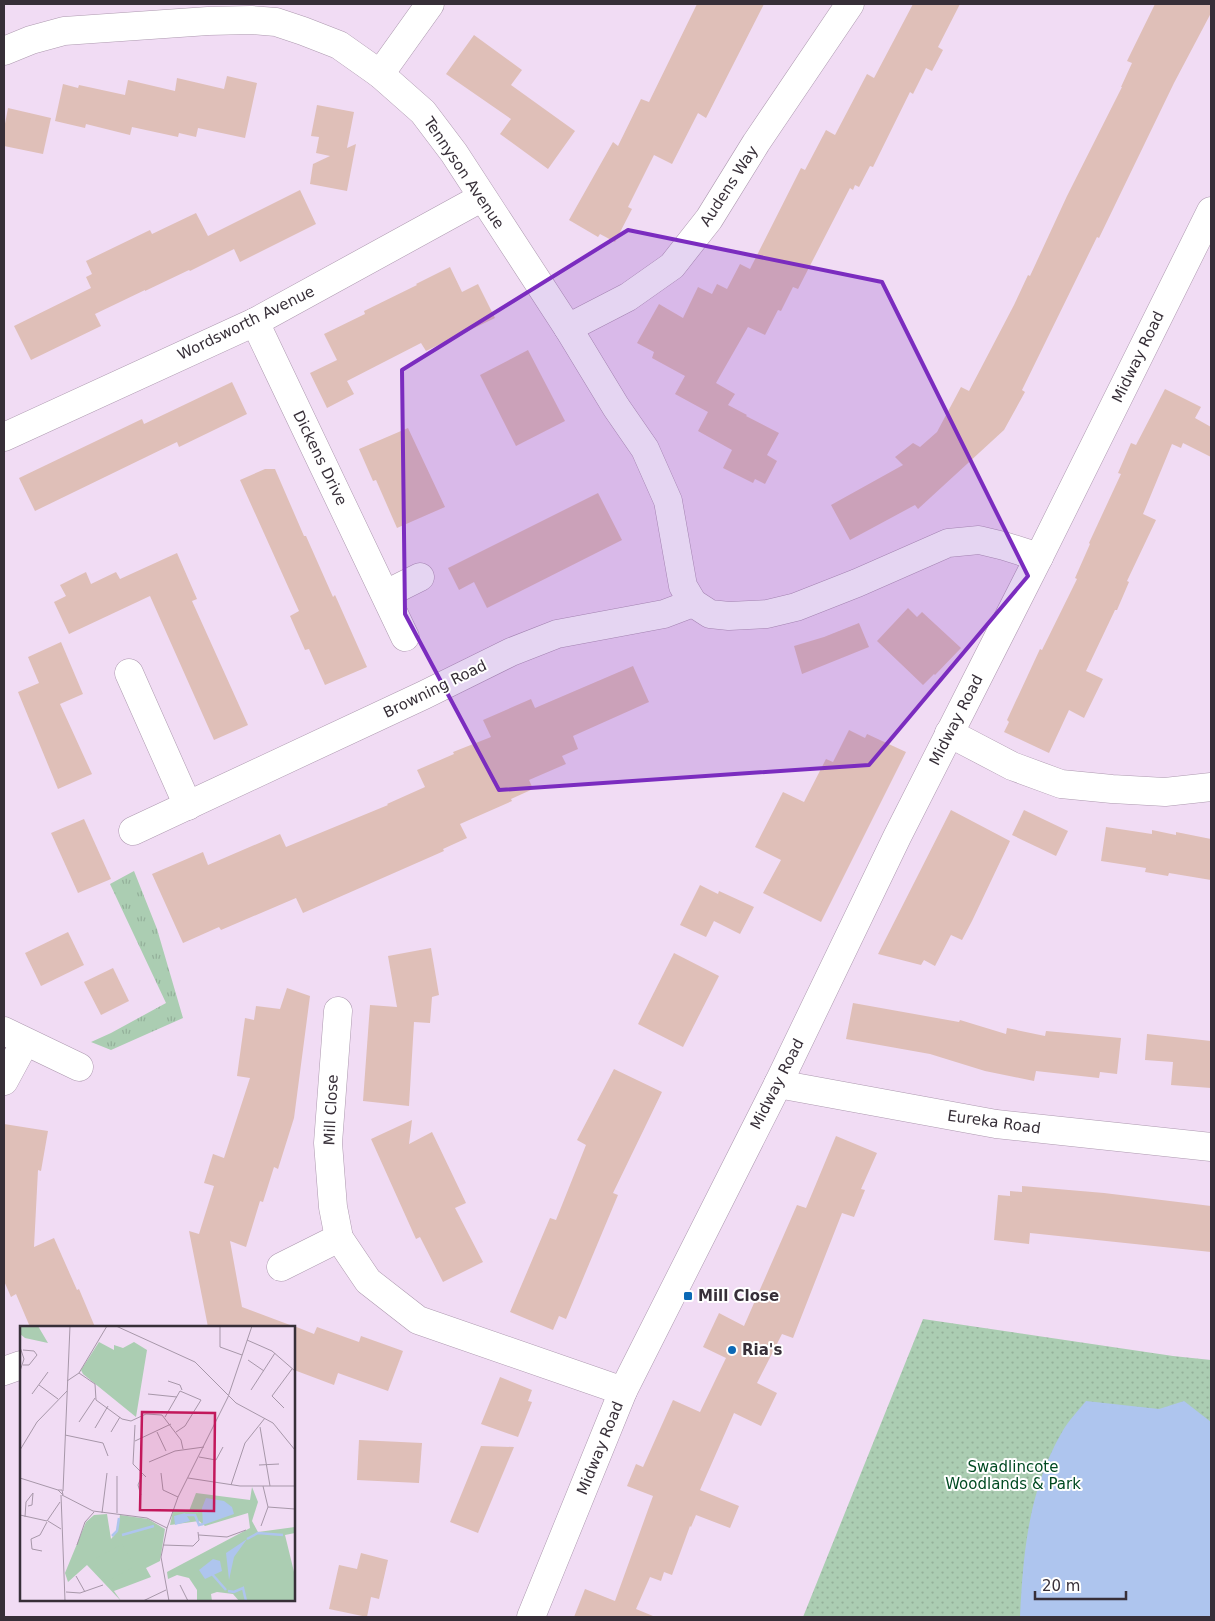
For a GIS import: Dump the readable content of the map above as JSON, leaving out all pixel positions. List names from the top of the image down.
{
  "streets": {
    "street": [
      "Tennyson Avenue",
      "Audens Way",
      "Wordsworth Avenue",
      "Midway Road",
      "Dickens Drive",
      "Browning Road",
      "Mill Close",
      "Eureka Road"
    ]
  },
  "crossings": [
    ["Tennyson Avenue", "Audens Way"],
    ["Tennyson Avenue", "Wordsworth Avenue"],
    ["Tennyson Avenue", "Browning Road"],
    ["Wordsworth Avenue", "Dickens Drive"],
    ["Midway Road", "Mill Close"],
    ["Midway Road", "Eureka Road"]
  ],
  "parks": ["Swadlincote Woodlands & Park"],
  "places": {
    "transit": ["Mill Close"],
    "other": ["Ria's"]
  },
  "scale_bar": "20 m"
}
